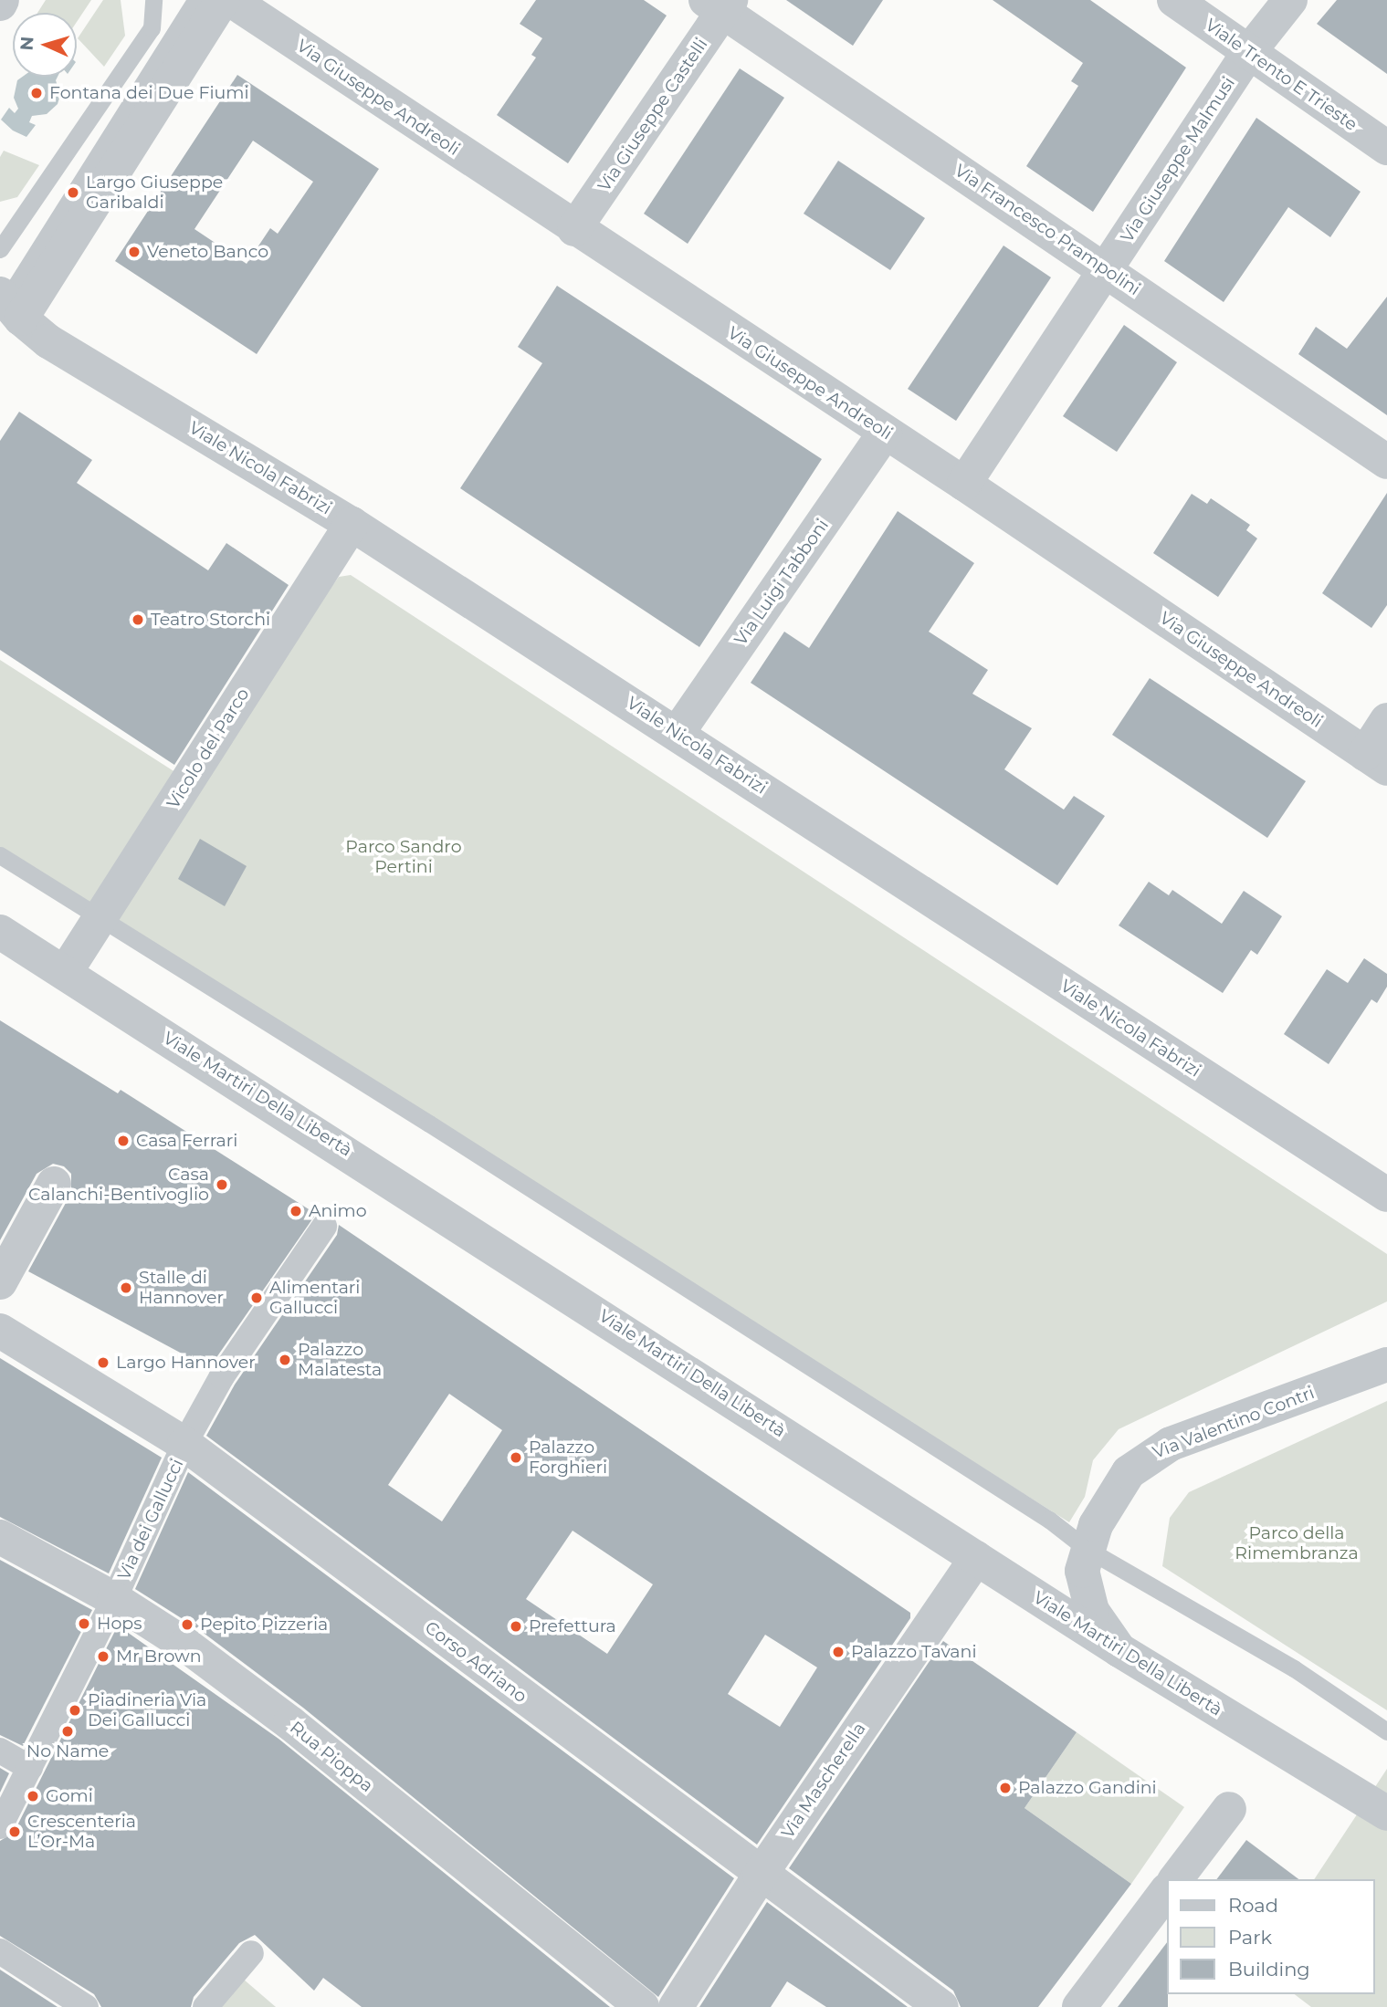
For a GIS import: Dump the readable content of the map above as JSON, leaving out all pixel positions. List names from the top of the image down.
{
  "streets": {
    "street": [
      "Viale Trento E Trieste",
      "Via Giuseppe Andreoli",
      "Via Giuseppe Castelli",
      "Via Giuseppe Malmusi",
      "Via Francesco Prampolini",
      "Viale Nicola Fabrizi",
      "Via Luigi Tabboni",
      "Vicolo del Parco",
      "Viale Martiri Della Libertà",
      "Via Valentino Contri",
      "Via dei Gallucci",
      "Corso Adriano",
      "Rua Pioppa",
      "Via Mascherella"
    ]
  },
  "crossings": [
    ["Viale Trento E Trieste", "Via Giuseppe Malmusi"],
    ["Via Giuseppe Andreoli", "Via Giuseppe Castelli"],
    ["Via Giuseppe Andreoli", "Via Giuseppe Malmusi"],
    ["Via Giuseppe Andreoli", "Via Luigi Tabboni"],
    ["Via Giuseppe Castelli", "Via Francesco Prampolini"],
    ["Via Giuseppe Malmusi", "Via Francesco Prampolini"],
    ["Viale Nicola Fabrizi", "Via Luigi Tabboni"],
    ["Viale Nicola Fabrizi", "Vicolo del Parco"],
    ["Vicolo del Parco", "Viale Martiri Della Libertà"],
    ["Viale Martiri Della Libertà", "Via Valentino Contri"],
    ["Viale Martiri Della Libertà", "Via Mascherella"],
    ["Via dei Gallucci", "Corso Adriano"],
    ["Via dei Gallucci", "Rua Pioppa"],
    ["Corso Adriano", "Via Mascherella"]
  ],
  "parks": ["Parco Sandro Pertini", "Parco della Rimembranza"],
  "places": [
    "Fontana dei Due Fiumi",
    "Largo Giuseppe Garibaldi",
    "Veneto Banco",
    "Teatro Storchi",
    "Casa Ferrari",
    "Casa Calanchi-Bentivoglio",
    "Animo",
    "Stalle di Hannover",
    "Alimentari Gallucci",
    "Palazzo Malatesta",
    "Largo Hannover",
    "Palazzo Forghieri",
    "Hops",
    "Pepito Pizzeria",
    "Prefettura",
    "Palazzo Tavani",
    "Mr Brown",
    "Piadineria Via Dei Gallucci",
    "No Name",
    "Palazzo Gandini",
    "Gomi",
    "Crescenteria L’Or-Ma"
  ],
  "legend": ["Road", "Park", "Building"],
  "north": "left"
}
